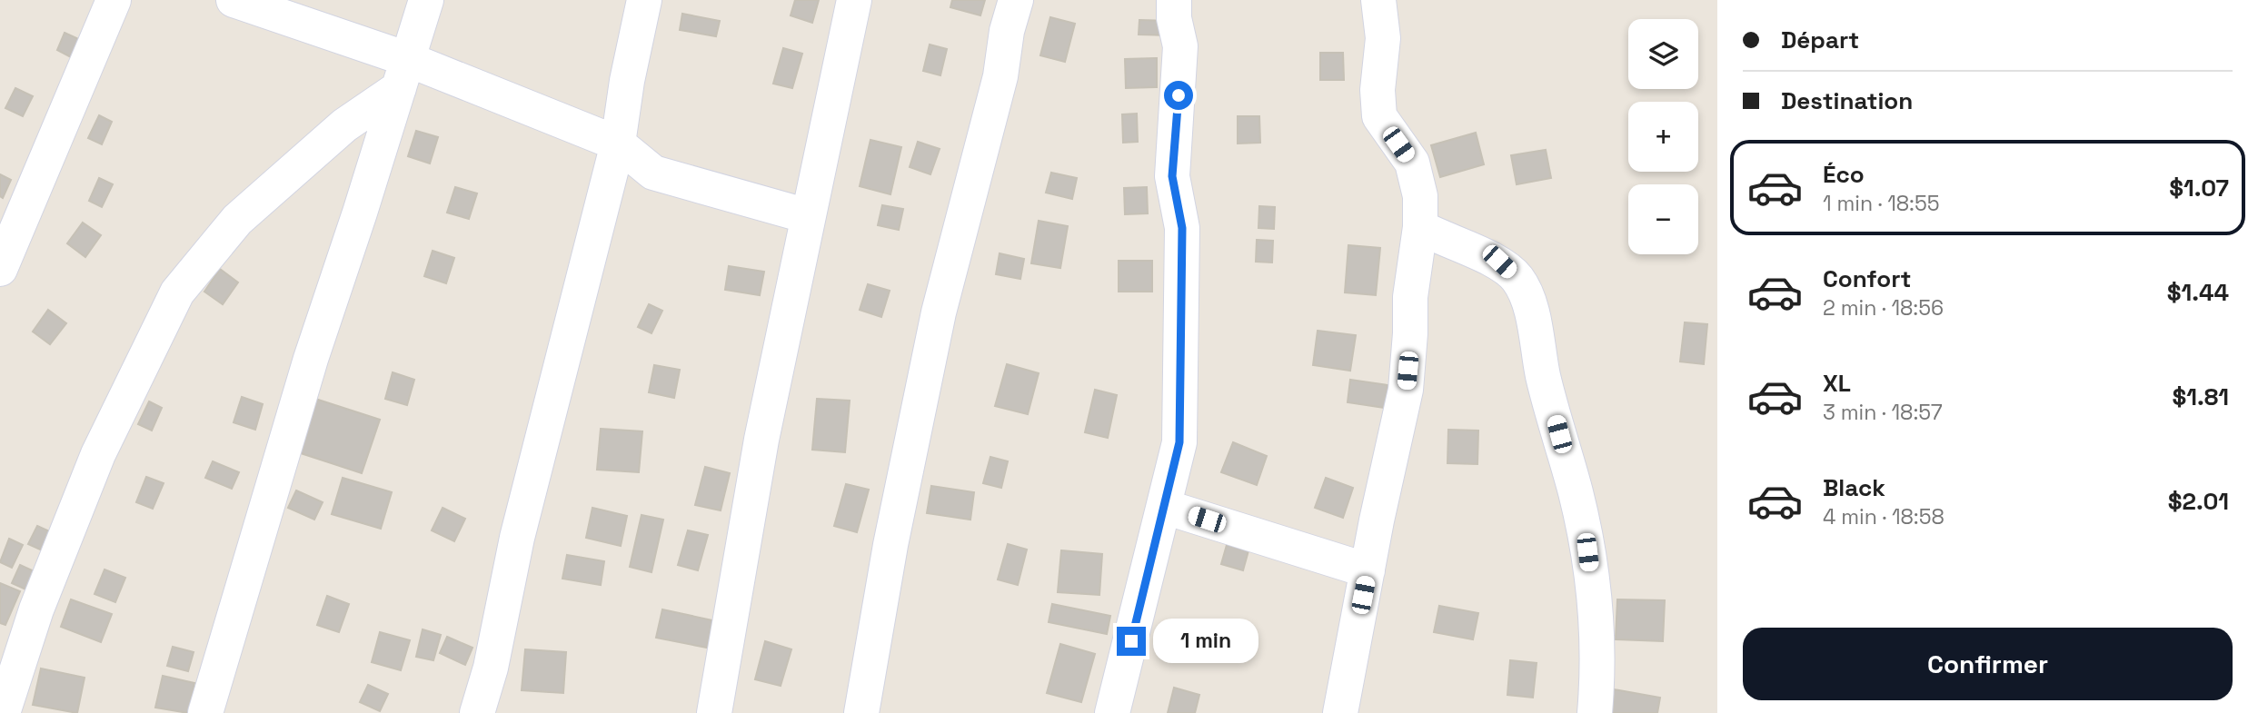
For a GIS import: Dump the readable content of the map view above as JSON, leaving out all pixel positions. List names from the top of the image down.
{
  "page": {
    "banner": ["Départ", "Destination"],
    "map_buttons": ["+", "−"],
    "list": [
      {
        "name": "Éco",
        "note": "1 min · 18:55",
        "value": "$1.07"
      },
      {
        "name": "Confort",
        "note": "2 min · 18:56",
        "value": "$1.44"
      },
      {
        "name": "XL",
        "note": "3 min · 18:57",
        "value": "$1.81"
      },
      {
        "name": "Black",
        "note": "4 min · 18:58",
        "value": "$2.01"
      }
    ],
    "buttons": "Confirmer",
    "bubble": "1 min"
  }
}
